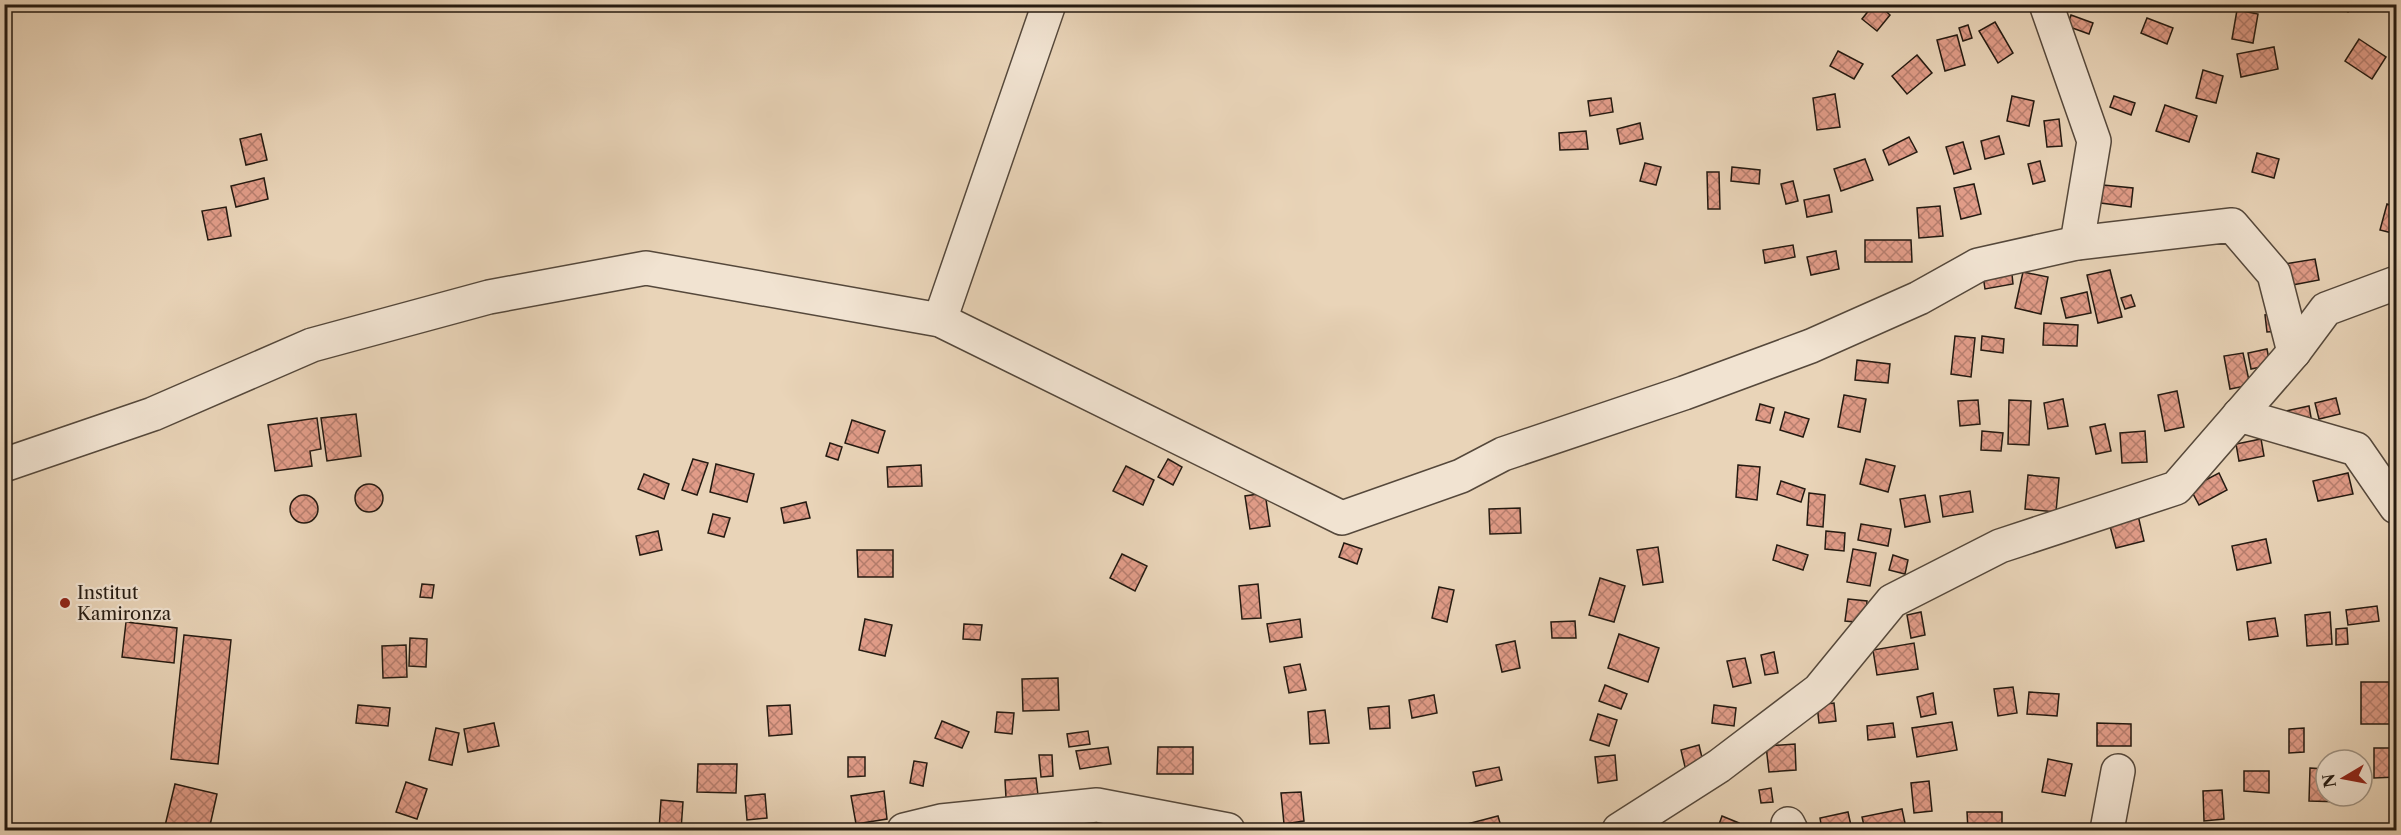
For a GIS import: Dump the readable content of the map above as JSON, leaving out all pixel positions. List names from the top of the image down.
{
  "places": ["Institut Kamironza"],
  "north": "left"
}
